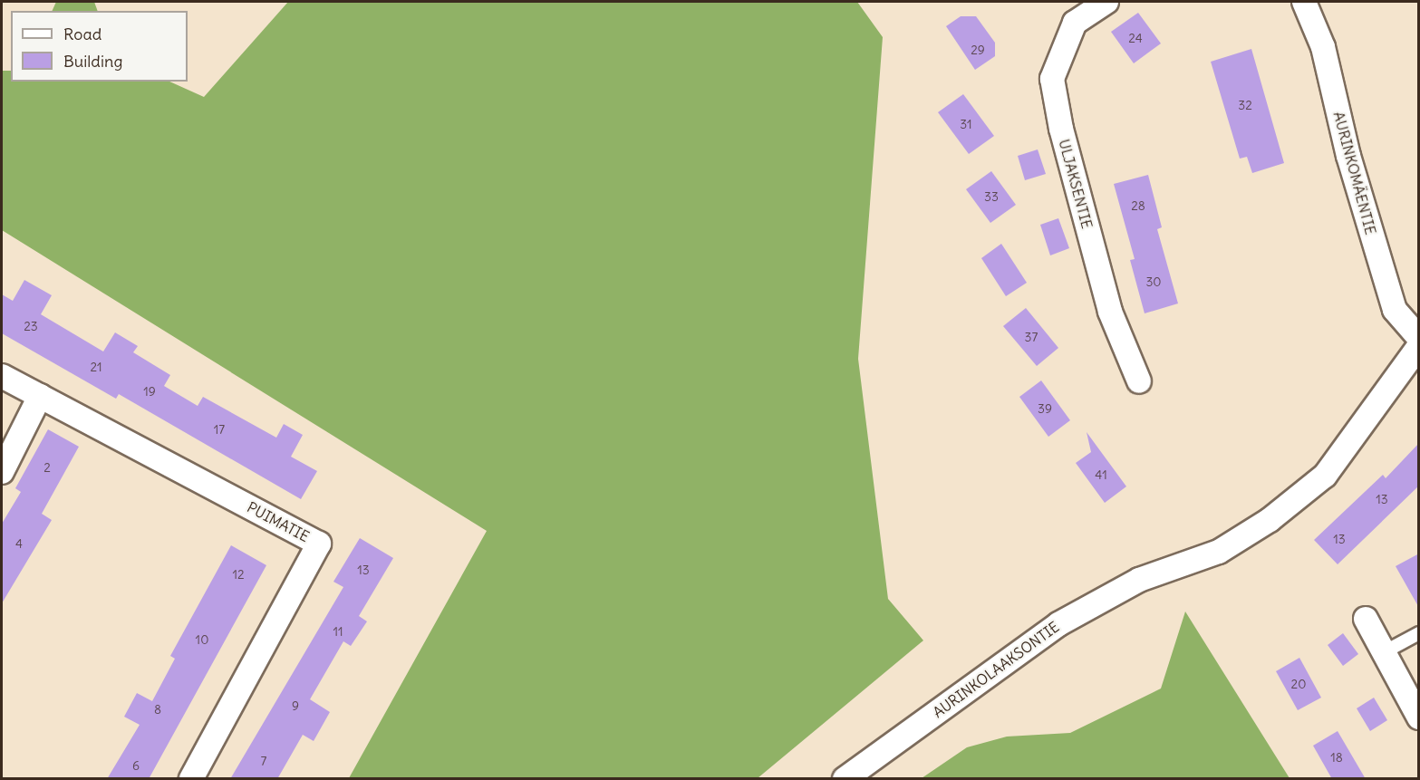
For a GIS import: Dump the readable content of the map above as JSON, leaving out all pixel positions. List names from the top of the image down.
{
  "streets": {
    "street": [
      "AURINKOMÄENTIE",
      "ULJAKSENTIE",
      "PUIMATIE",
      "AURINKOLAAKSONTIE"
    ]
  },
  "house_numbers": [
    "24",
    "29",
    "32",
    "31",
    "33",
    "28",
    "30",
    "23",
    "37",
    "21",
    "19",
    "39",
    "17",
    "2",
    "41",
    "13",
    "13",
    "4",
    "13",
    "12",
    "11",
    "10",
    "20",
    "9",
    "8",
    "18",
    "7",
    "6"
  ],
  "legend": ["Road", "Building"]
}
